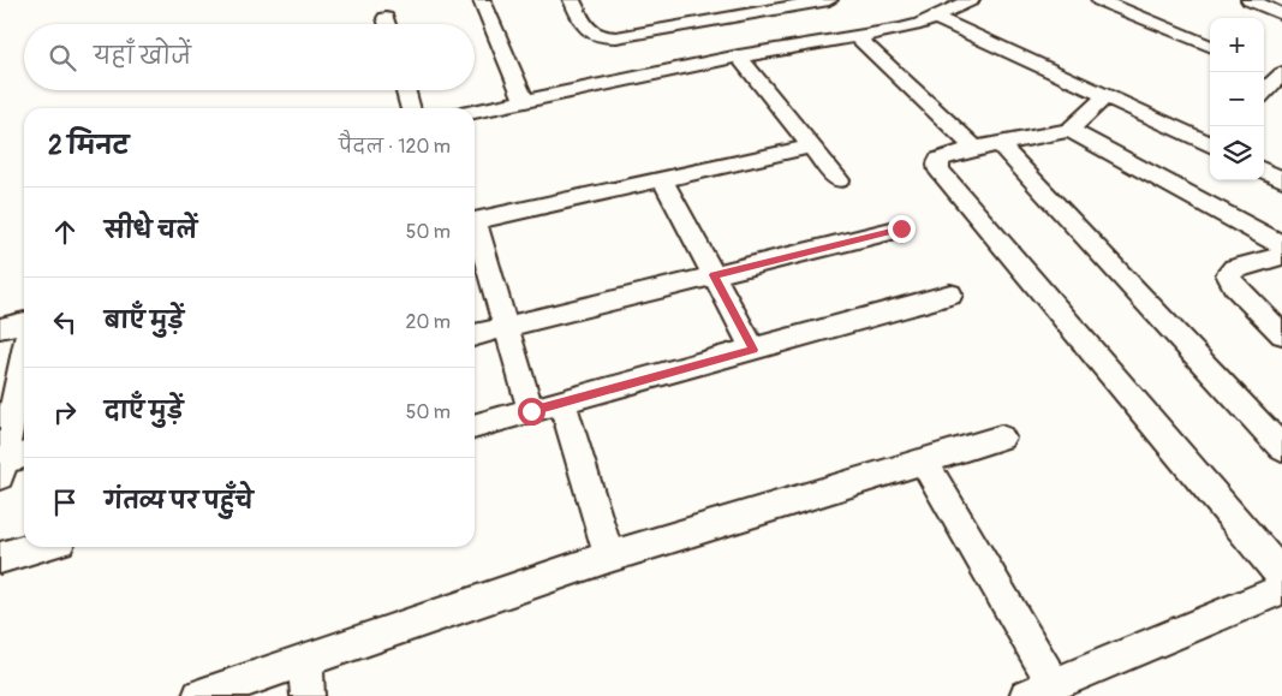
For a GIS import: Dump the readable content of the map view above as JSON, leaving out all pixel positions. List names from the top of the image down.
{
  "page": {
    "map_buttons": ["+", "−"],
    "search": "यहाँ खोजें",
    "heading": ["2 मिनट", "पैदल · 120 m"],
    "list": [
      ["सीधे चलें", "50 m"],
      ["बाएँ मुड़ें", "20 m"],
      ["दाएँ मुड़ें", "50 m"],
      "गंतव्य पर पहुँचे"
    ]
  }
}
